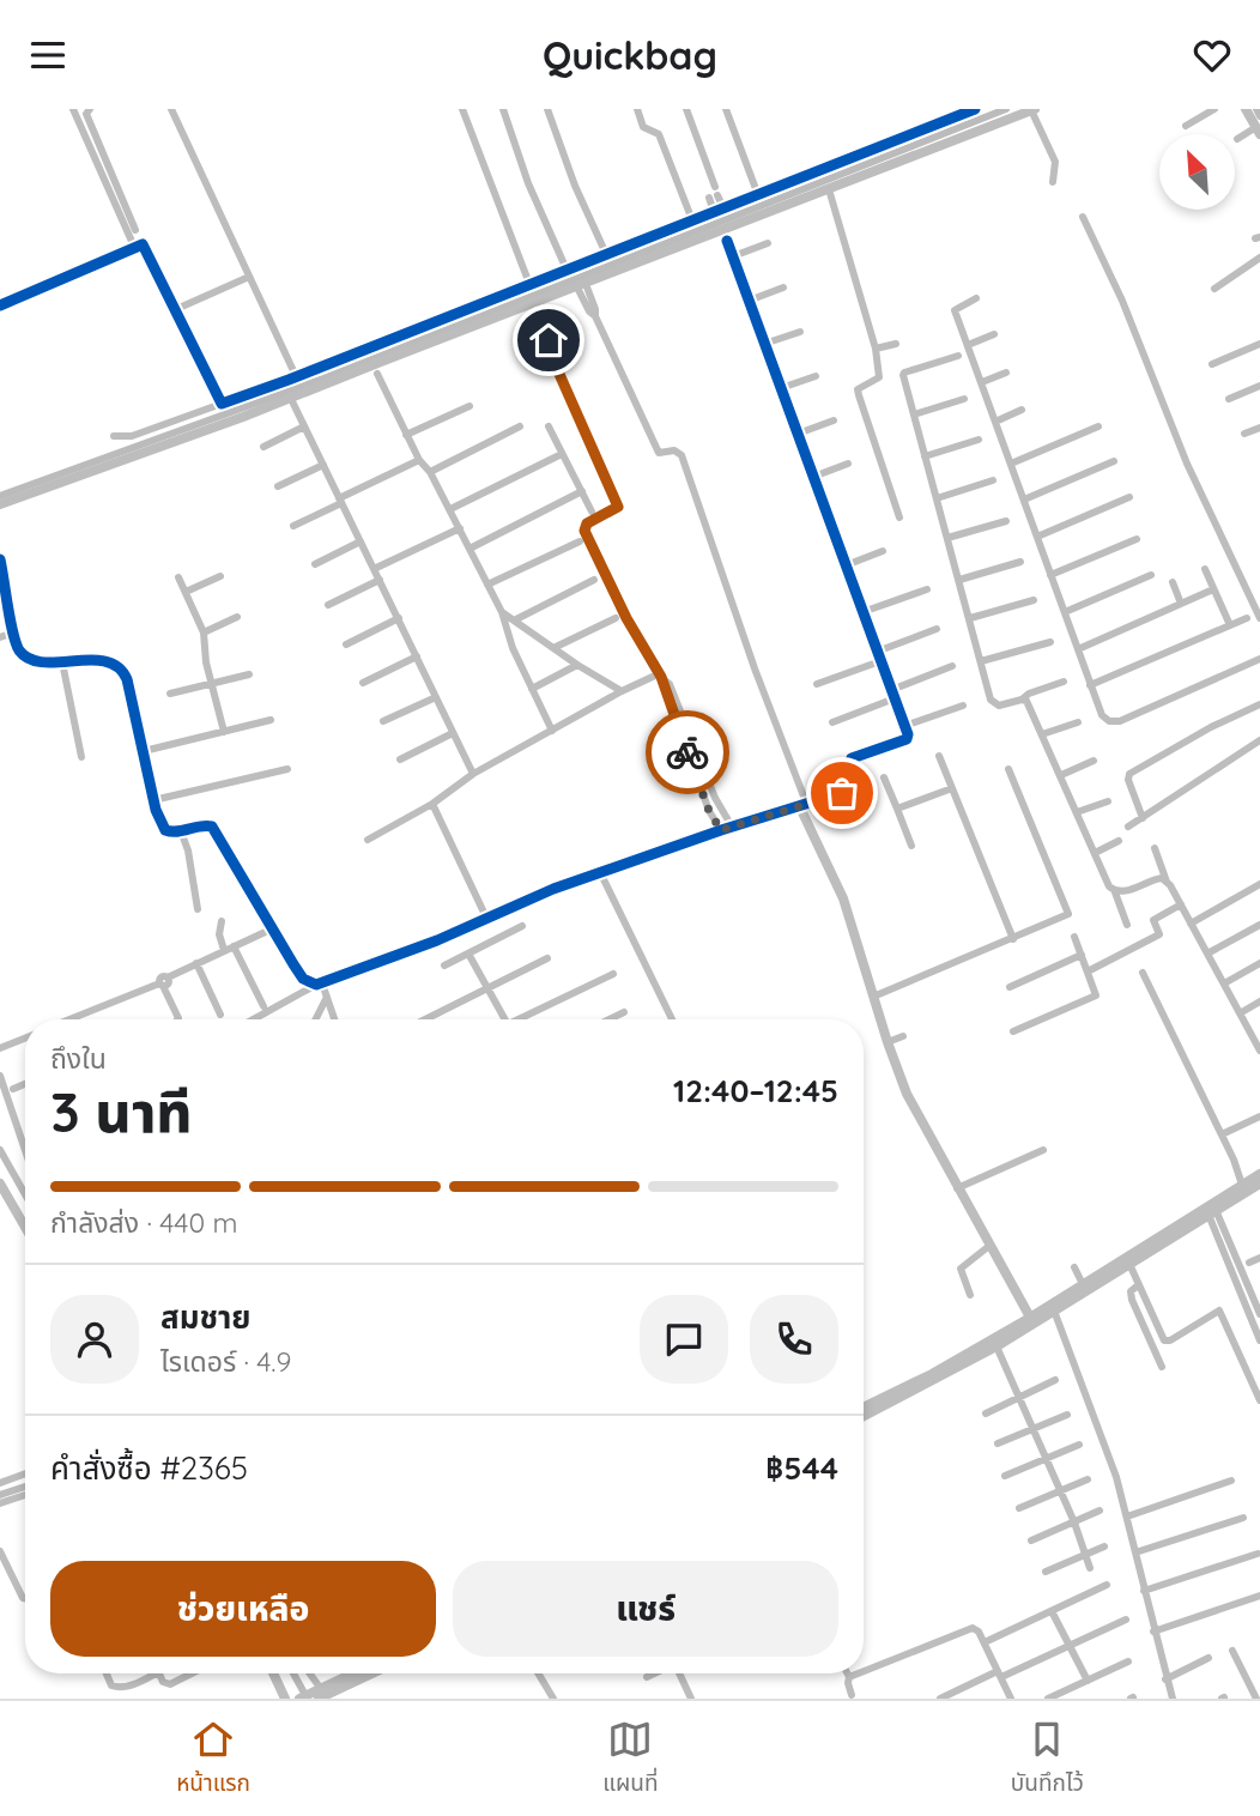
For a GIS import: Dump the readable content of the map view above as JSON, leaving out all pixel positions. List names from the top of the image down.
{
  "north": "top left",
  "page": {
    "header": "Quickbag",
    "heading": ["3 นาที", "ถึงใน", "12:40–12:45"],
    "panel": [
      "สมชาย",
      "ไรเดอร์ · 4.9",
      "คำสั่งซื้อ #2365",
      "฿544"
    ],
    "bar": "กำลังส่ง · 440 m",
    "buttons": ["ช่วยเหลือ", "แชร์"],
    "tabs": ["หน้าแรก", "แผนที่", "บันทึกไว้"]
  }
}
